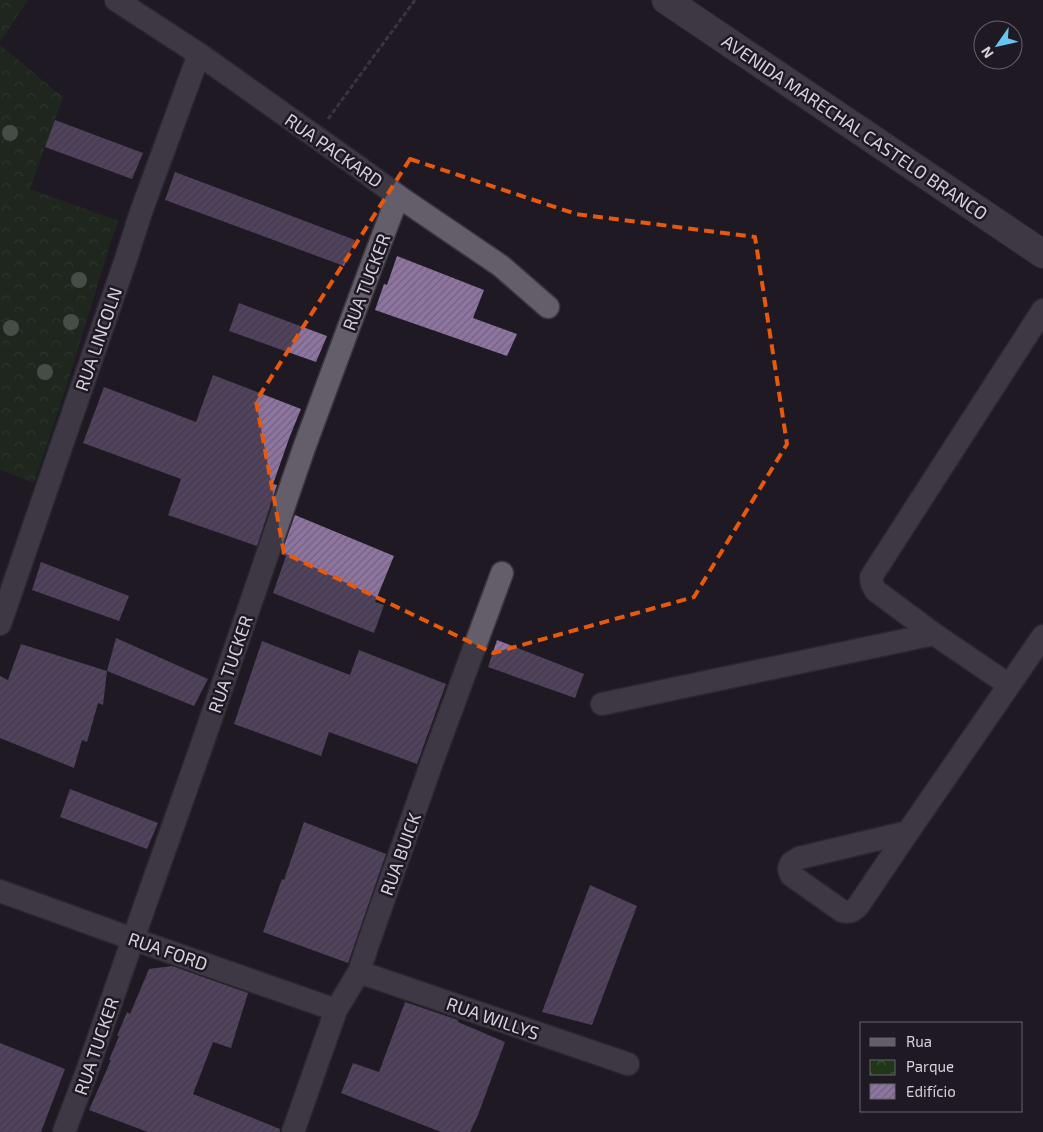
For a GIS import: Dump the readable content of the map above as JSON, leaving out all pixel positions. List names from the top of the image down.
{
  "streets": {
    "street": [
      "AVENIDA MARECHAL CASTELO BRANCO",
      "RUA PACKARD",
      "RUA TUCKER",
      "RUA LINCOLN",
      "RUA BUICK",
      "RUA FORD",
      "RUA WILLYS"
    ]
  },
  "crossings": [
    ["RUA PACKARD", "RUA TUCKER"],
    ["RUA PACKARD", "RUA LINCOLN"],
    ["RUA TUCKER", "RUA FORD"],
    ["RUA BUICK", "RUA FORD"],
    ["RUA BUICK", "RUA WILLYS"]
  ],
  "legend": ["Rua", "Parque", "Edifício"],
  "north": "bottom left"
}
